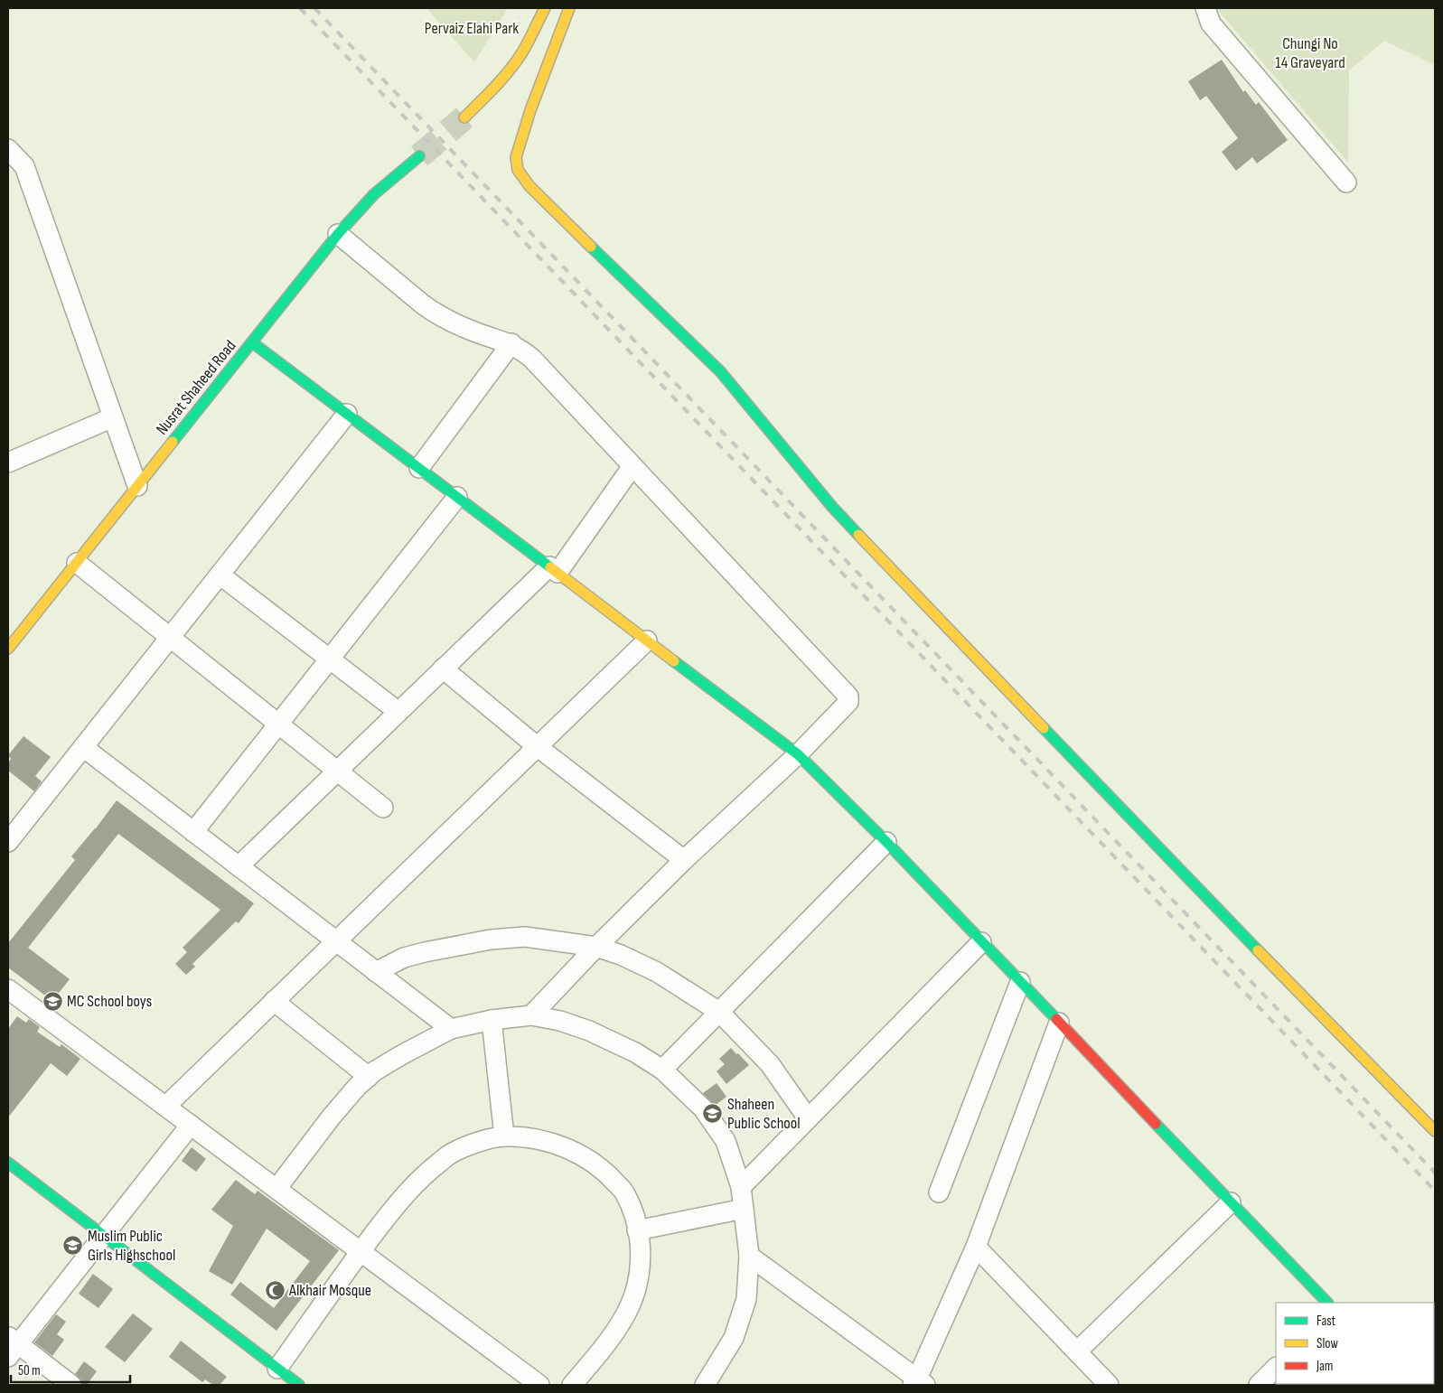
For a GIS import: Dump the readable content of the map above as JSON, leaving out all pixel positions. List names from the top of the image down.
{
  "streets": {
    "street": ["Nusrat Shaheed Road"]
  },
  "parks": ["Pervaiz Elahi Park", "Chungi No 14 Graveyard"],
  "places": {
    "school or university": ["MC School boys", "Shaheen Public School", "Muslim Public Girls Highschool"],
    "mosque": ["Alkhair Mosque"]
  },
  "legend": ["Fast", "Slow", "Jam"],
  "scale_bar": "50 m"
}
